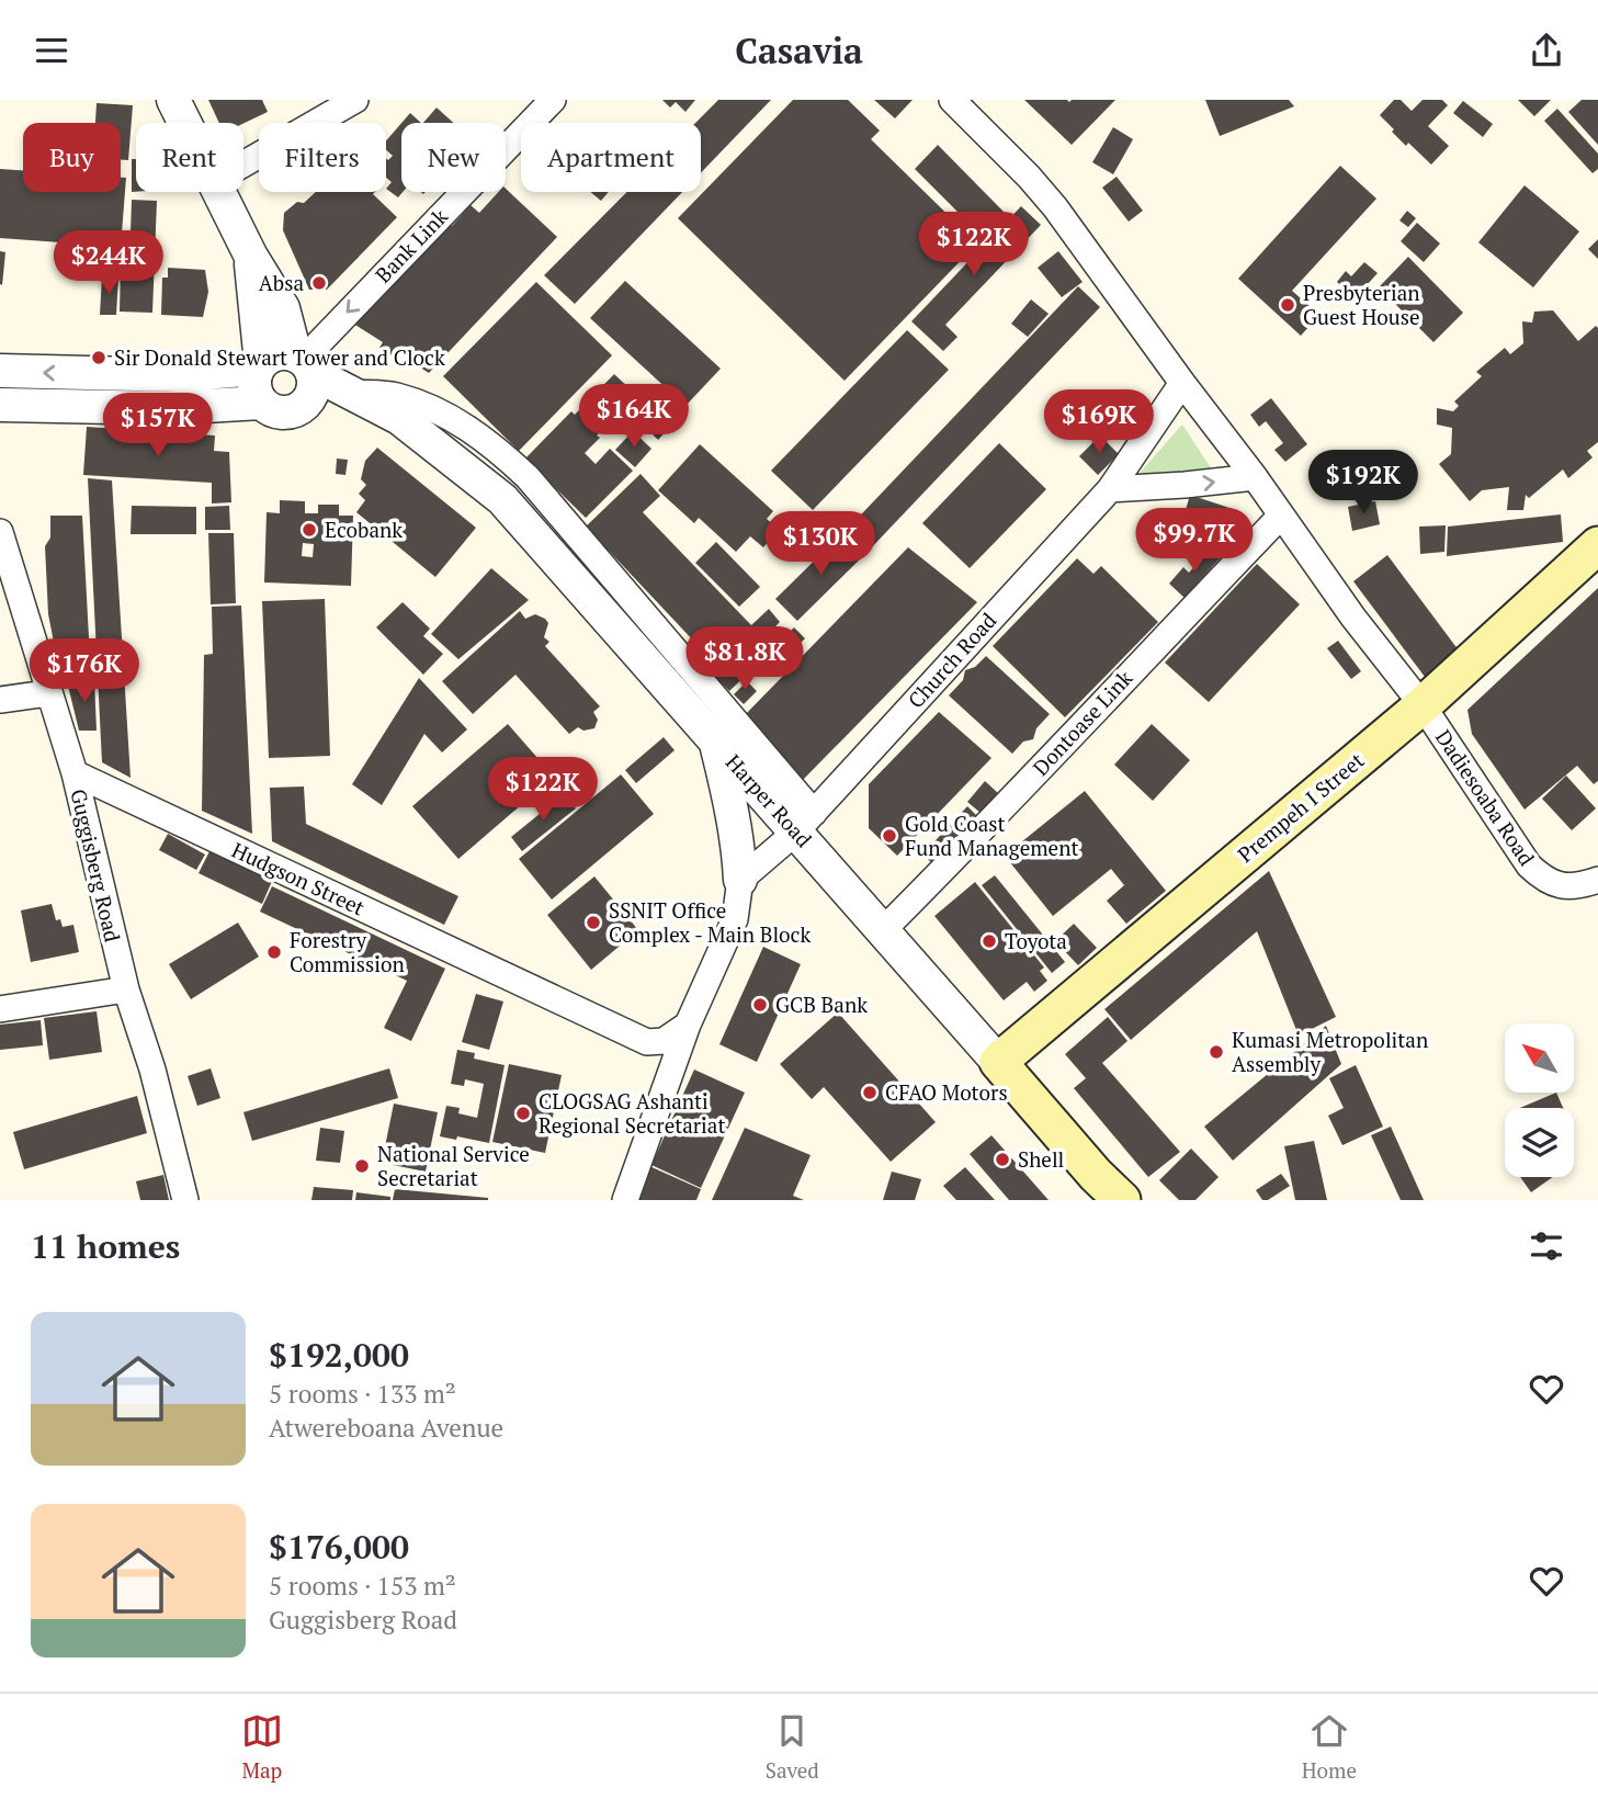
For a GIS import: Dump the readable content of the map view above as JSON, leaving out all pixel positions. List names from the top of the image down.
{
  "streets": {
    "main road": ["Harper Road", "Prempeh I Street"],
    "street": [
      "Bank Link",
      "Church Road",
      "Dontoase Link",
      "Dadiesoaba Road",
      "Guggisberg Road",
      "Hudgson Street"
    ]
  },
  "crossings": [
    ["Bank Link", "Harper Road"],
    ["Church Road", "Dadiesoaba Road"],
    ["Church Road", "Harper Road"],
    ["Dontoase Link", "Dadiesoaba Road"],
    ["Dontoase Link", "Harper Road"],
    ["Dadiesoaba Road", "Prempeh I Street"],
    ["Harper Road", "Prempeh I Street"],
    ["Guggisberg Road", "Hudgson Street"]
  ],
  "places": [
    "Absa",
    "Presbyterian Guest House",
    "Sir Donald Stewart Tower and Clock",
    "Ecobank",
    "Gold Coast Fund Management",
    "SSNIT Office Complex - Main Block",
    "Toyota",
    "Forestry Commission",
    "GCB Bank",
    "Kumasi Metropolitan Assembly",
    "CFAO Motors",
    "CLOGSAG Ashanti Regional Secretariat",
    "Shell",
    "National Service Secretariat"
  ],
  "north": "top left",
  "page": {
    "header": "Casavia",
    "chip": [
      "Buy",
      "Rent",
      "Filters",
      "New",
      "Apartment"
    ],
    "price": [
      "$122K",
      "$244K",
      "$164K",
      "$169K",
      "$157K",
      "$192K",
      "$99.7K",
      "$130K",
      "$81.8K",
      "$176K",
      "$122K"
    ],
    "heading": "11 homes",
    "list": [
      {
        "name": "$192,000",
        "note": "5 rooms · 133 m² · Atwereboana Avenue"
      },
      {
        "name": "$176,000",
        "note": "5 rooms · 153 m² · Guggisberg Road"
      }
    ],
    "tabs": ["Map", "Saved", "Home"]
  }
}
